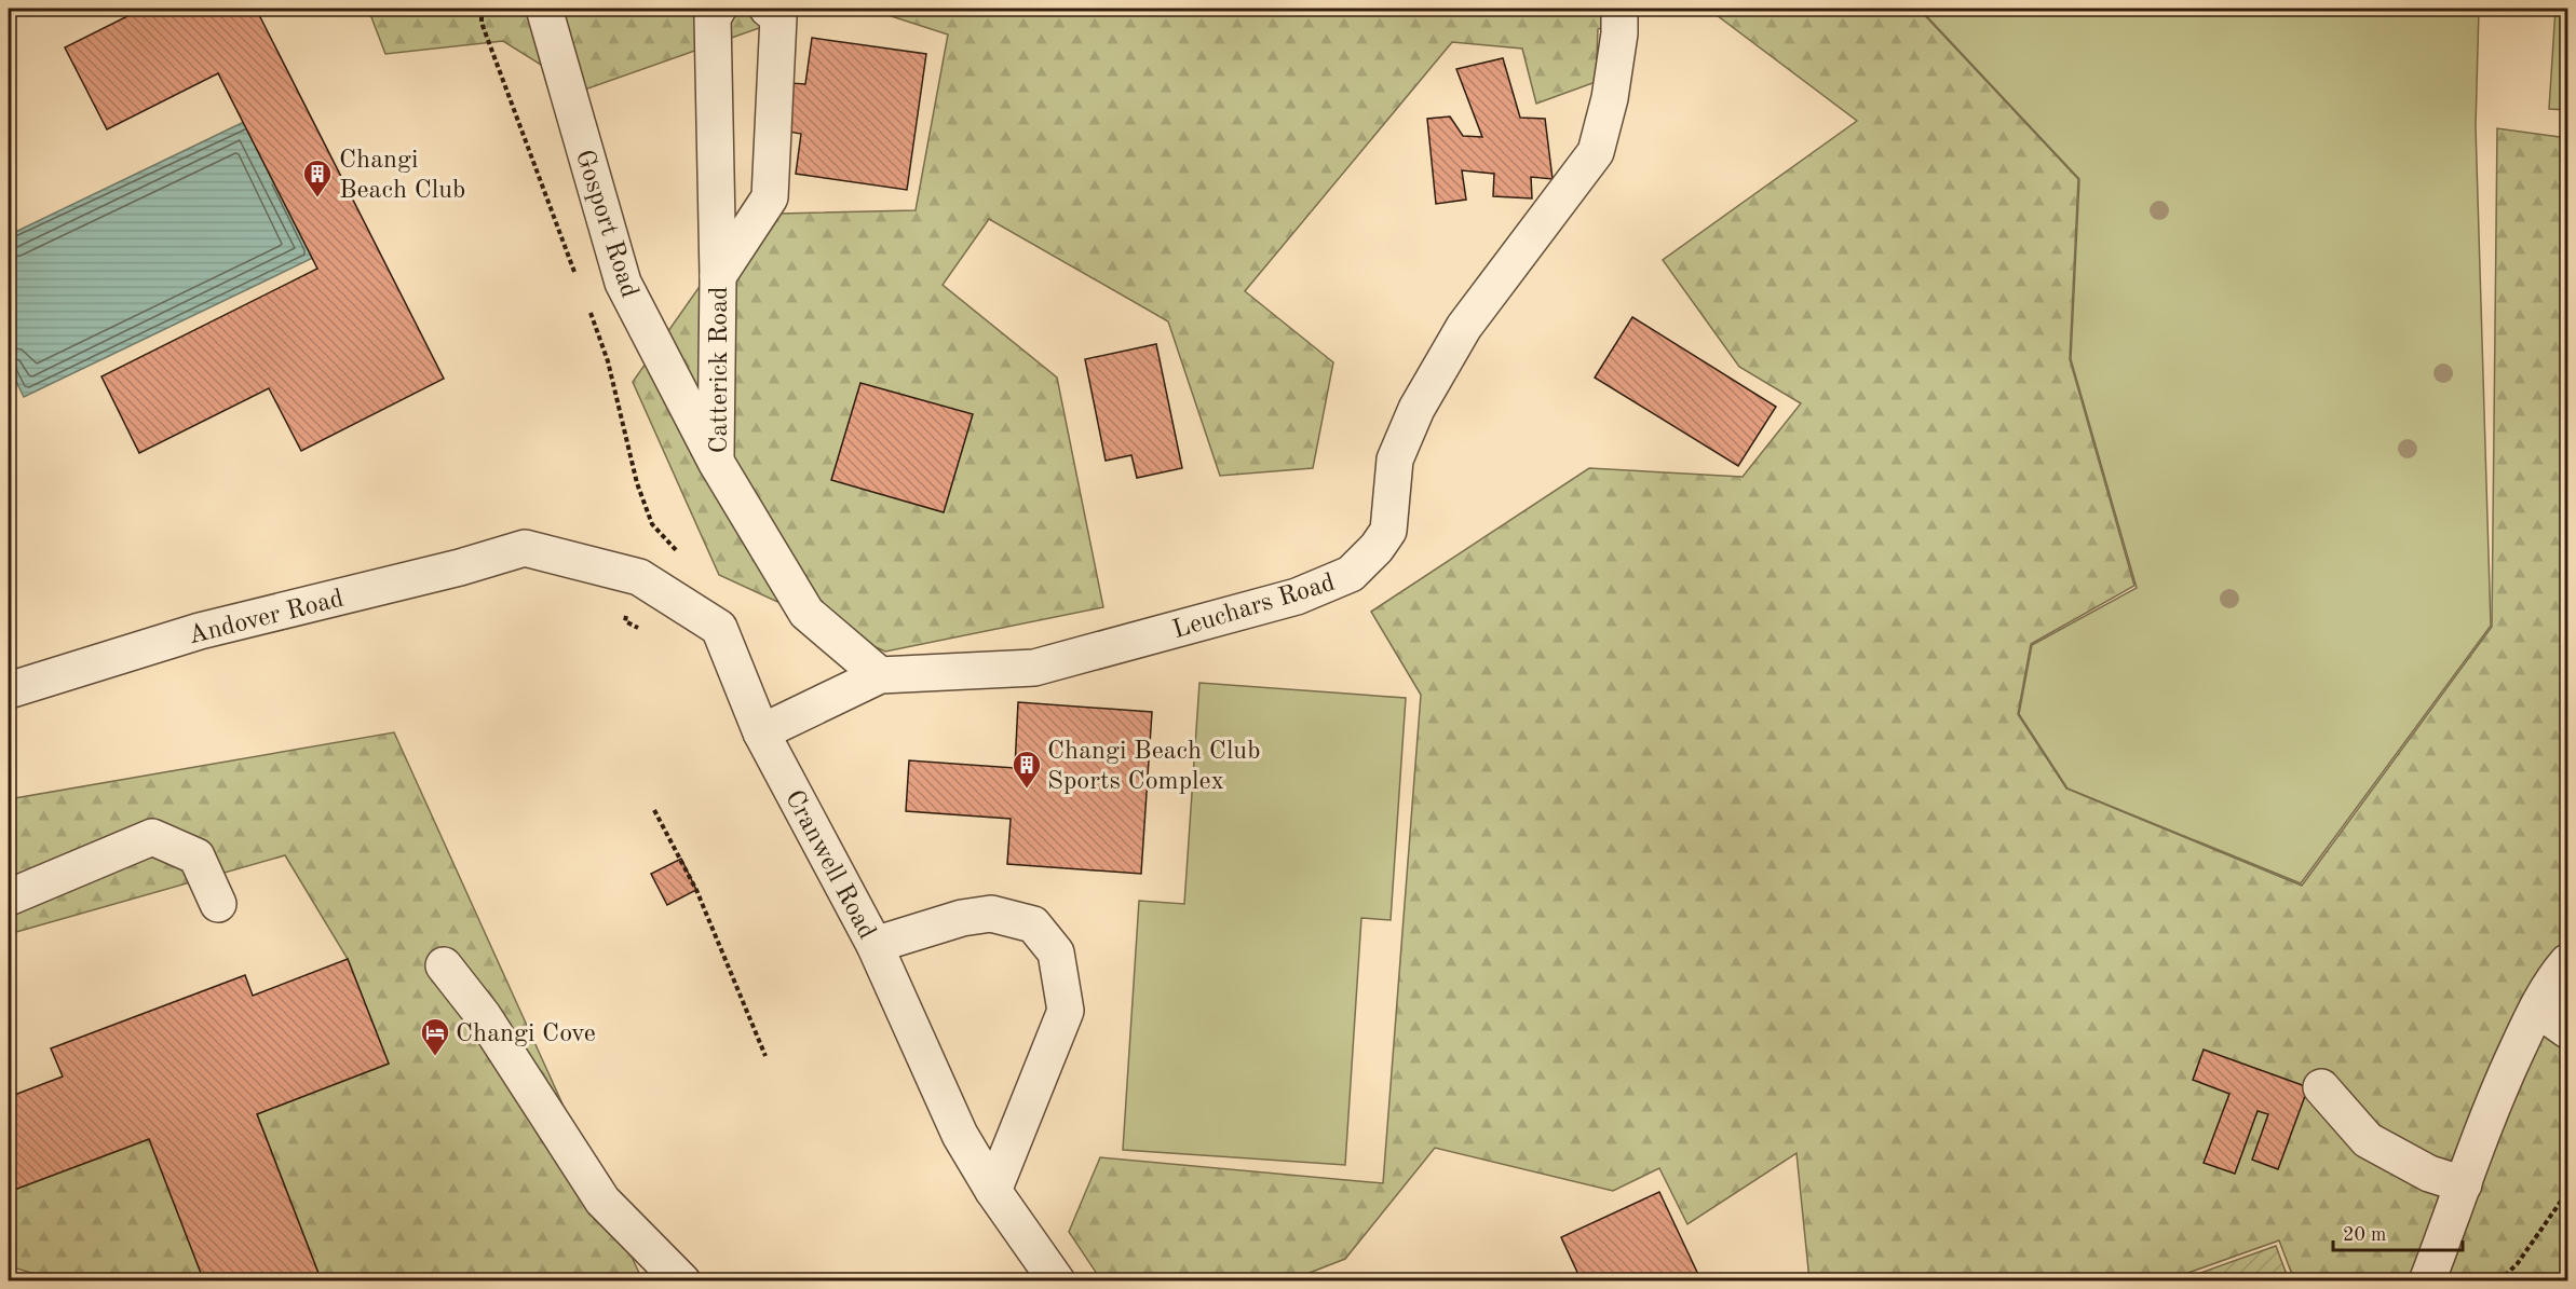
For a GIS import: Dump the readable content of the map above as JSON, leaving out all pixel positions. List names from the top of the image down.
{
  "streets": {
    "street": [
      "Gosport Road",
      "Catterick Road",
      "Leuchars Road",
      "Andover Road",
      "Cranwell Road"
    ]
  },
  "crossings": [
    ["Gosport Road", "Catterick Road"],
    ["Catterick Road", "Leuchars Road"],
    ["Leuchars Road", "Cranwell Road"],
    ["Andover Road", "Cranwell Road"]
  ],
  "places": {
    "building": ["Changi Beach Club", "Changi Beach Club Sports Complex"],
    "hotel": ["Changi Cove"]
  },
  "scale_bar": "20 m"
}
